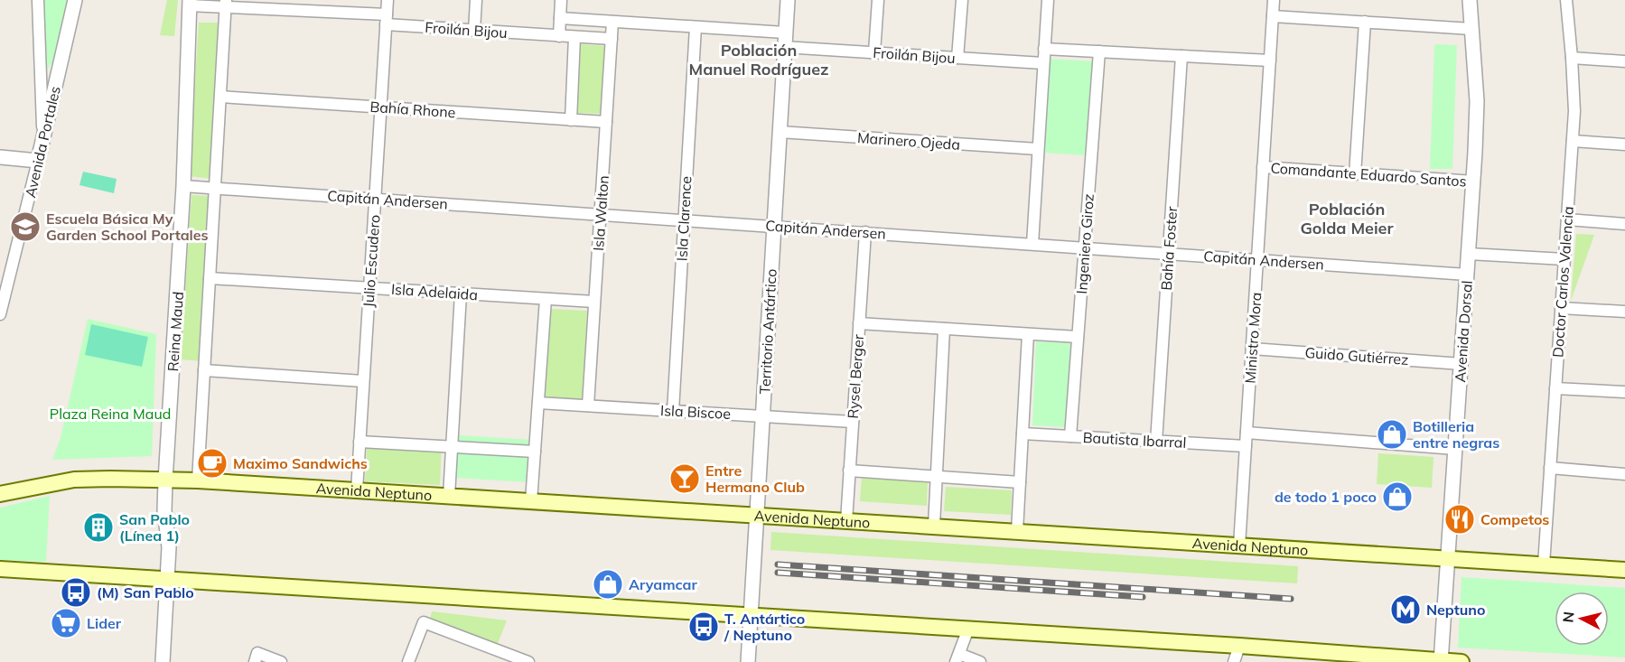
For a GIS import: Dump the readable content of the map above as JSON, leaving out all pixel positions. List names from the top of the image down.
{
  "streets": {
    "main road": ["Avenida Neptuno"],
    "street": [
      "Froilán Bijou",
      "Bahía Rhone",
      "Marinero Ojeda",
      "Avenida Portales",
      "Comandante Eduardo Santos",
      "Capitán Andersen",
      "Isla Walton",
      "Isla Clarence",
      "Ingeniero Giroz",
      "Bahía Foster",
      "Julio Escudero",
      "Doctor Carlos Valencia",
      "Isla Adelaida",
      "Reina Maud",
      "Territorio Antártico",
      "Avenida Dorsal",
      "Ministro Mora",
      "Guido Gutiérrez",
      "Rysel Berger",
      "Isla Biscoe",
      "Bautista Ibarral"
    ]
  },
  "crossings": [
    ["Froilán Bijou", "Isla Walton"],
    ["Froilán Bijou", "Isla Clarence"],
    ["Froilán Bijou", "Julio Escudero"],
    ["Froilán Bijou", "Reina Maud"],
    ["Froilán Bijou", "Territorio Antártico"],
    ["Bahía Rhone", "Isla Walton"],
    ["Bahía Rhone", "Julio Escudero"],
    ["Bahía Rhone", "Reina Maud"],
    ["Marinero Ojeda", "Territorio Antártico"],
    ["Comandante Eduardo Santos", "Avenida Dorsal"],
    ["Comandante Eduardo Santos", "Ministro Mora"],
    ["Capitán Andersen", "Isla Walton"],
    ["Capitán Andersen", "Isla Clarence"],
    ["Capitán Andersen", "Ingeniero Giroz"],
    ["Capitán Andersen", "Bahía Foster"],
    ["Capitán Andersen", "Julio Escudero"],
    ["Capitán Andersen", "Reina Maud"],
    ["Capitán Andersen", "Territorio Antártico"],
    ["Capitán Andersen", "Avenida Dorsal"],
    ["Capitán Andersen", "Ministro Mora"],
    ["Capitán Andersen", "Rysel Berger"],
    ["Isla Walton", "Isla Adelaida"],
    ["Isla Walton", "Isla Biscoe"],
    ["Isla Clarence", "Isla Biscoe"],
    ["Ingeniero Giroz", "Bautista Ibarral"],
    ["Bahía Foster", "Bautista Ibarral"],
    ["Julio Escudero", "Isla Adelaida"],
    ["Julio Escudero", "Avenida Neptuno"],
    ["Doctor Carlos Valencia", "Avenida Neptuno"],
    ["Isla Adelaida", "Reina Maud"],
    ["Reina Maud", "Avenida Neptuno"],
    ["Territorio Antártico", "Isla Biscoe"],
    ["Territorio Antártico", "Avenida Neptuno"],
    ["Avenida Dorsal", "Guido Gutiérrez"],
    ["Avenida Dorsal", "Avenida Neptuno"],
    ["Ministro Mora", "Guido Gutiérrez"],
    ["Ministro Mora", "Bautista Ibarral"],
    ["Ministro Mora", "Avenida Neptuno"],
    ["Rysel Berger", "Isla Biscoe"],
    ["Rysel Berger", "Avenida Neptuno"]
  ],
  "districts": ["Población Manuel Rodríguez", "Población Golda Meier"],
  "parks": ["Plaza Reina Maud"],
  "places": {
    "school or university": ["Escuela Básica My Garden School Portales"],
    "shop": ["Botilleria entre negras", "de todo 1 poco", "Aryamcar"],
    "cafe": ["Maximo Sandwichs"],
    "bar": ["Entre Hermano Club"],
    "restaurant": ["Competos"],
    "building": ["San Pablo (Línea 1)"],
    "bus stop": ["(M) San Pablo", "T. Antártico / Neptuno"],
    "metro station": ["Neptuno"],
    "supermarket": ["Lider"]
  },
  "north": "left"
}
